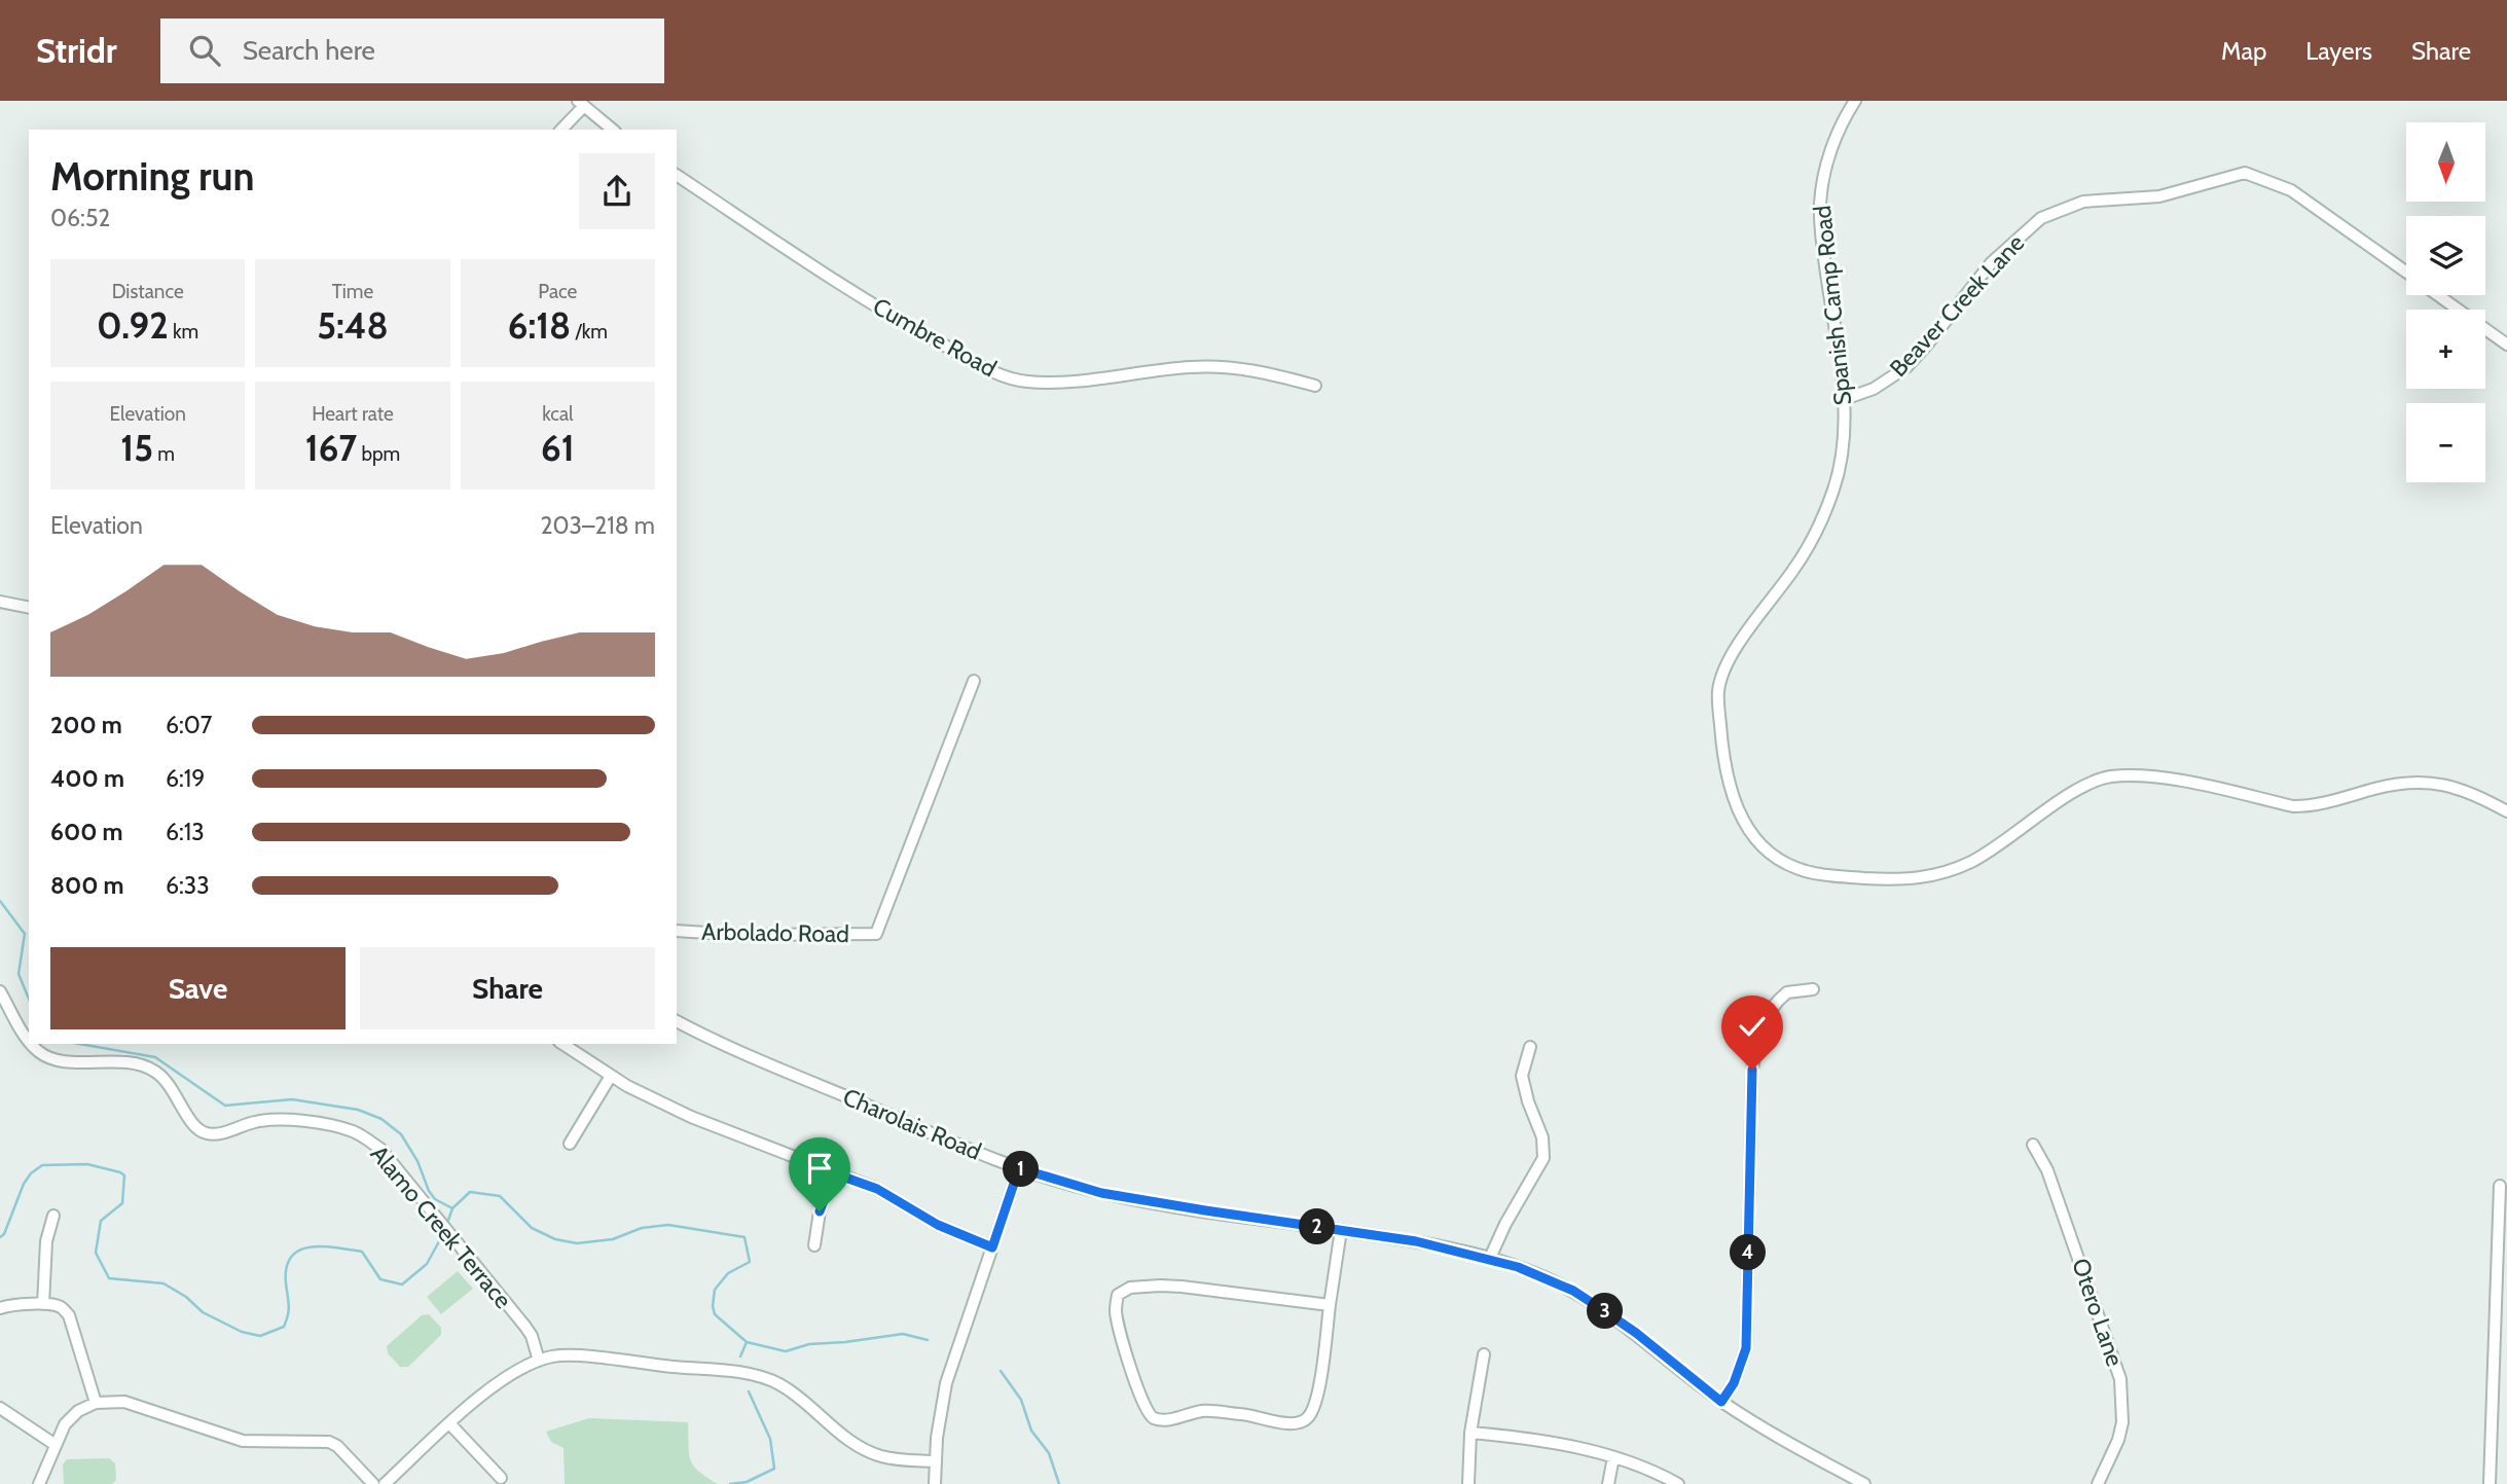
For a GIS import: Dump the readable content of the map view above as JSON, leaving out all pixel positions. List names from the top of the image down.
{
  "streets": {
    "street": [
      "Spanish Camp Road",
      "Beaver Creek Lane",
      "Cumbre Road",
      "Arbolado Road",
      "Charolais Road",
      "Alamo Creek Terrace",
      "Otero Lane"
    ]
  },
  "crossings": [
    ["Spanish Camp Road", "Beaver Creek Lane"]
  ],
  "north": "bottom",
  "page": {
    "header": "Stridr",
    "search": "Search here",
    "nav": ["Map", "Layers", "Share"],
    "map_buttons": ["+", "−"],
    "heading": ["Morning run", "06:52"],
    "stats": [
      ["Distance", "0.92 km"],
      ["Time", "5:48"],
      ["Pace", "6:18 /km"],
      ["Elevation", "15 m"],
      ["Heart rate", "167 bpm"],
      ["kcal", "61"]
    ],
    "chart": ["Elevation", "203–218 m"],
    "list": [
      {
        "name": "200 m",
        "note": "6:07"
      },
      {
        "name": "400 m",
        "note": "6:19"
      },
      {
        "name": "600 m",
        "note": "6:13"
      },
      {
        "name": "800 m",
        "note": "6:33"
      }
    ],
    "buttons": ["Save", "Share"],
    "pins": [
      "1",
      "2",
      "4",
      "3"
    ]
  }
}
